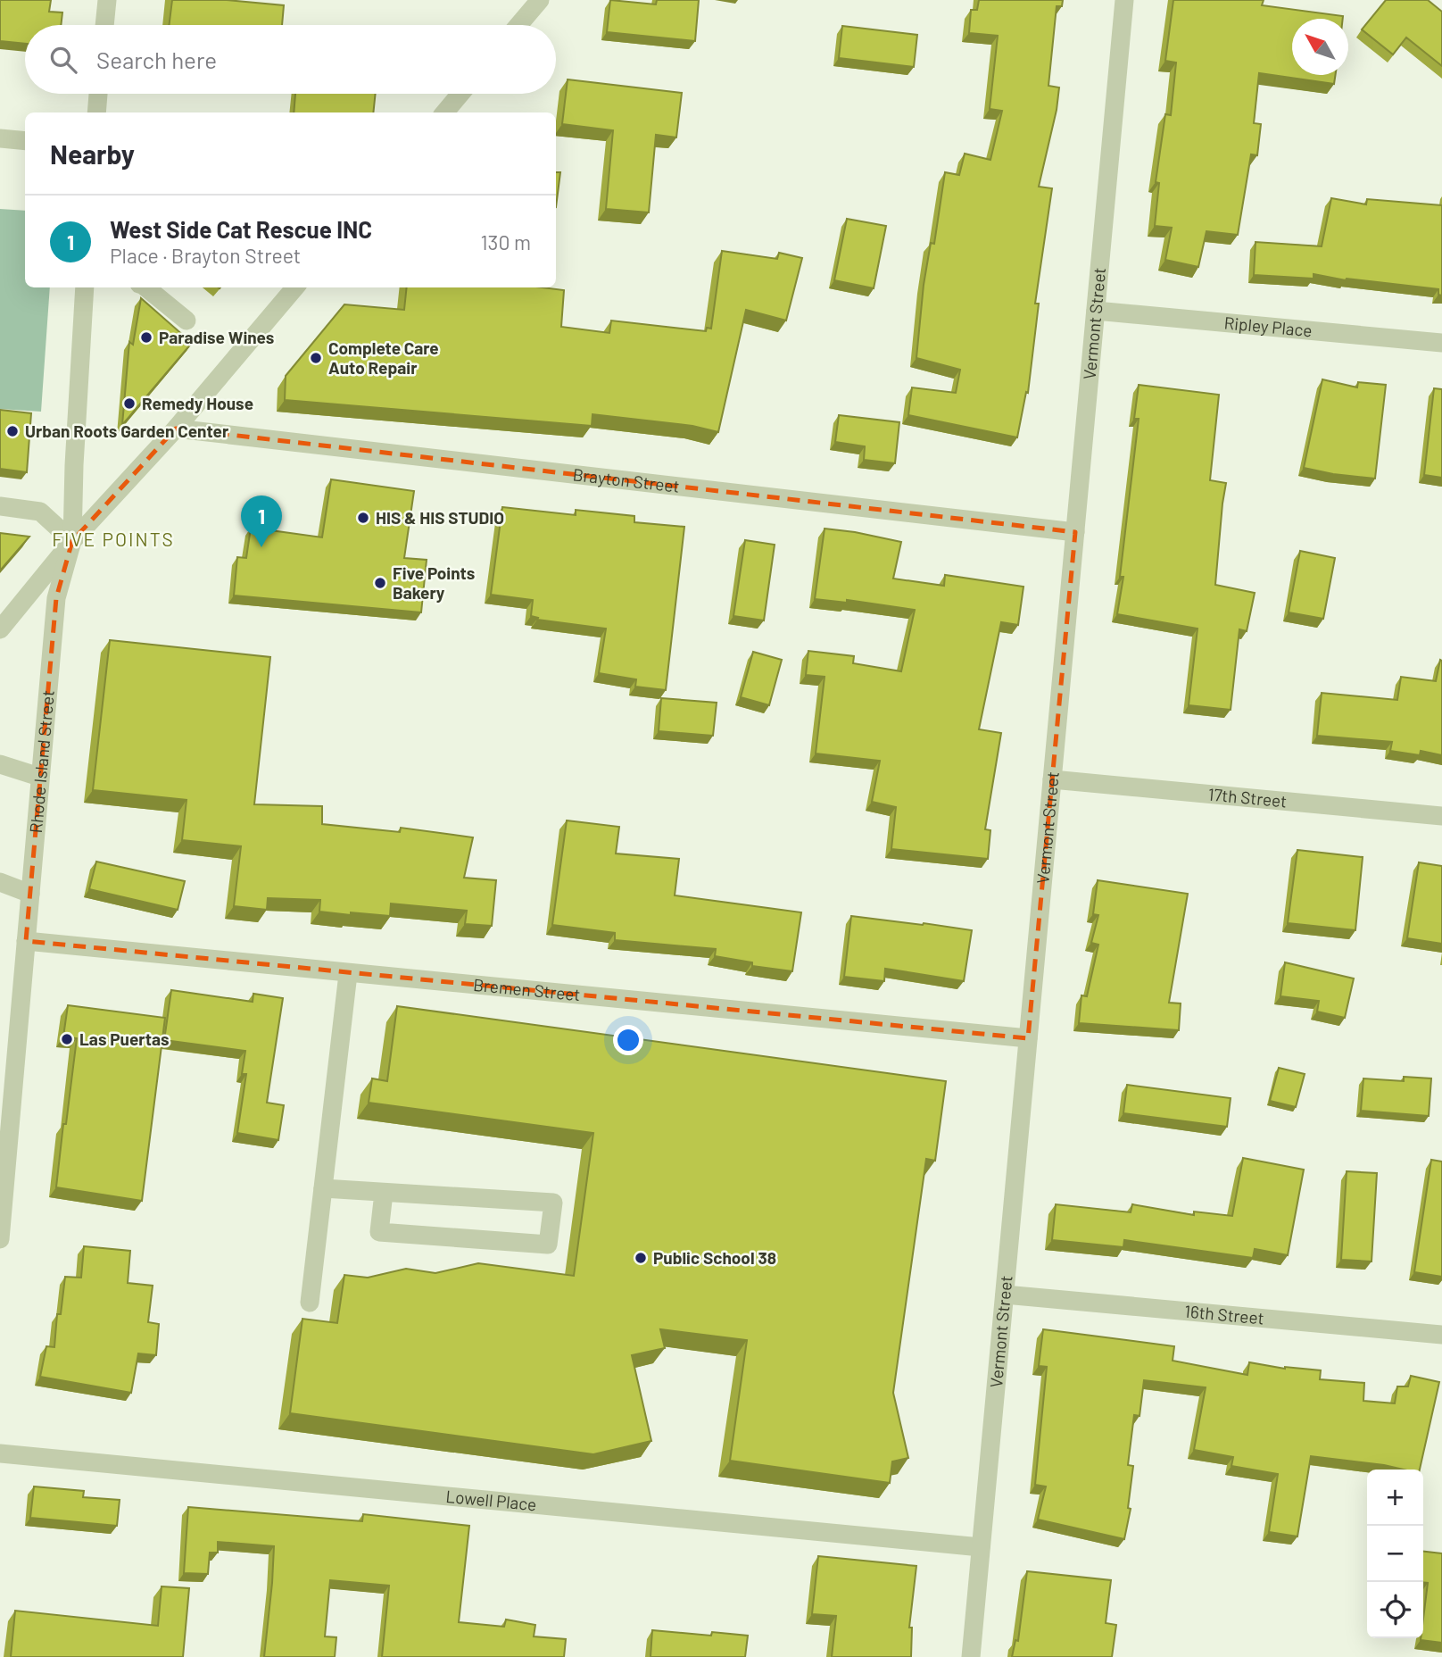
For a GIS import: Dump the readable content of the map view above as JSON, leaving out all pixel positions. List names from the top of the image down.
{
  "streets": {
    "street": [
      "Vermont Street",
      "Ripley Place",
      "Brayton Street",
      "Rhode Island Street",
      "17th Street",
      "Bremen Street",
      "16th Street",
      "Lowell Place"
    ]
  },
  "crossings": [
    ["Vermont Street", "Ripley Place"],
    ["Vermont Street", "Brayton Street"],
    ["Vermont Street", "17th Street"],
    ["Vermont Street", "Bremen Street"],
    ["Vermont Street", "16th Street"],
    ["Vermont Street", "Lowell Place"],
    ["Rhode Island Street", "Bremen Street"]
  ],
  "districts": ["FIVE POINTS"],
  "places": [
    "Paradise Wines",
    "Complete Care Auto Repair",
    "Remedy House",
    "Urban Roots Garden Center",
    "HIS & HIS STUDIO",
    "Five Points Bakery",
    "Las Puertas",
    "Public School 38"
  ],
  "north": "top left",
  "page": {
    "search": "Search here",
    "heading": "Nearby",
    "list": [
      {
        "mark": "1",
        "name": "West Side Cat Rescue INC",
        "note": "Place · Brayton Street",
        "value": "130 m"
      }
    ],
    "pins": "1",
    "map_buttons": ["+", "−"]
  }
}
